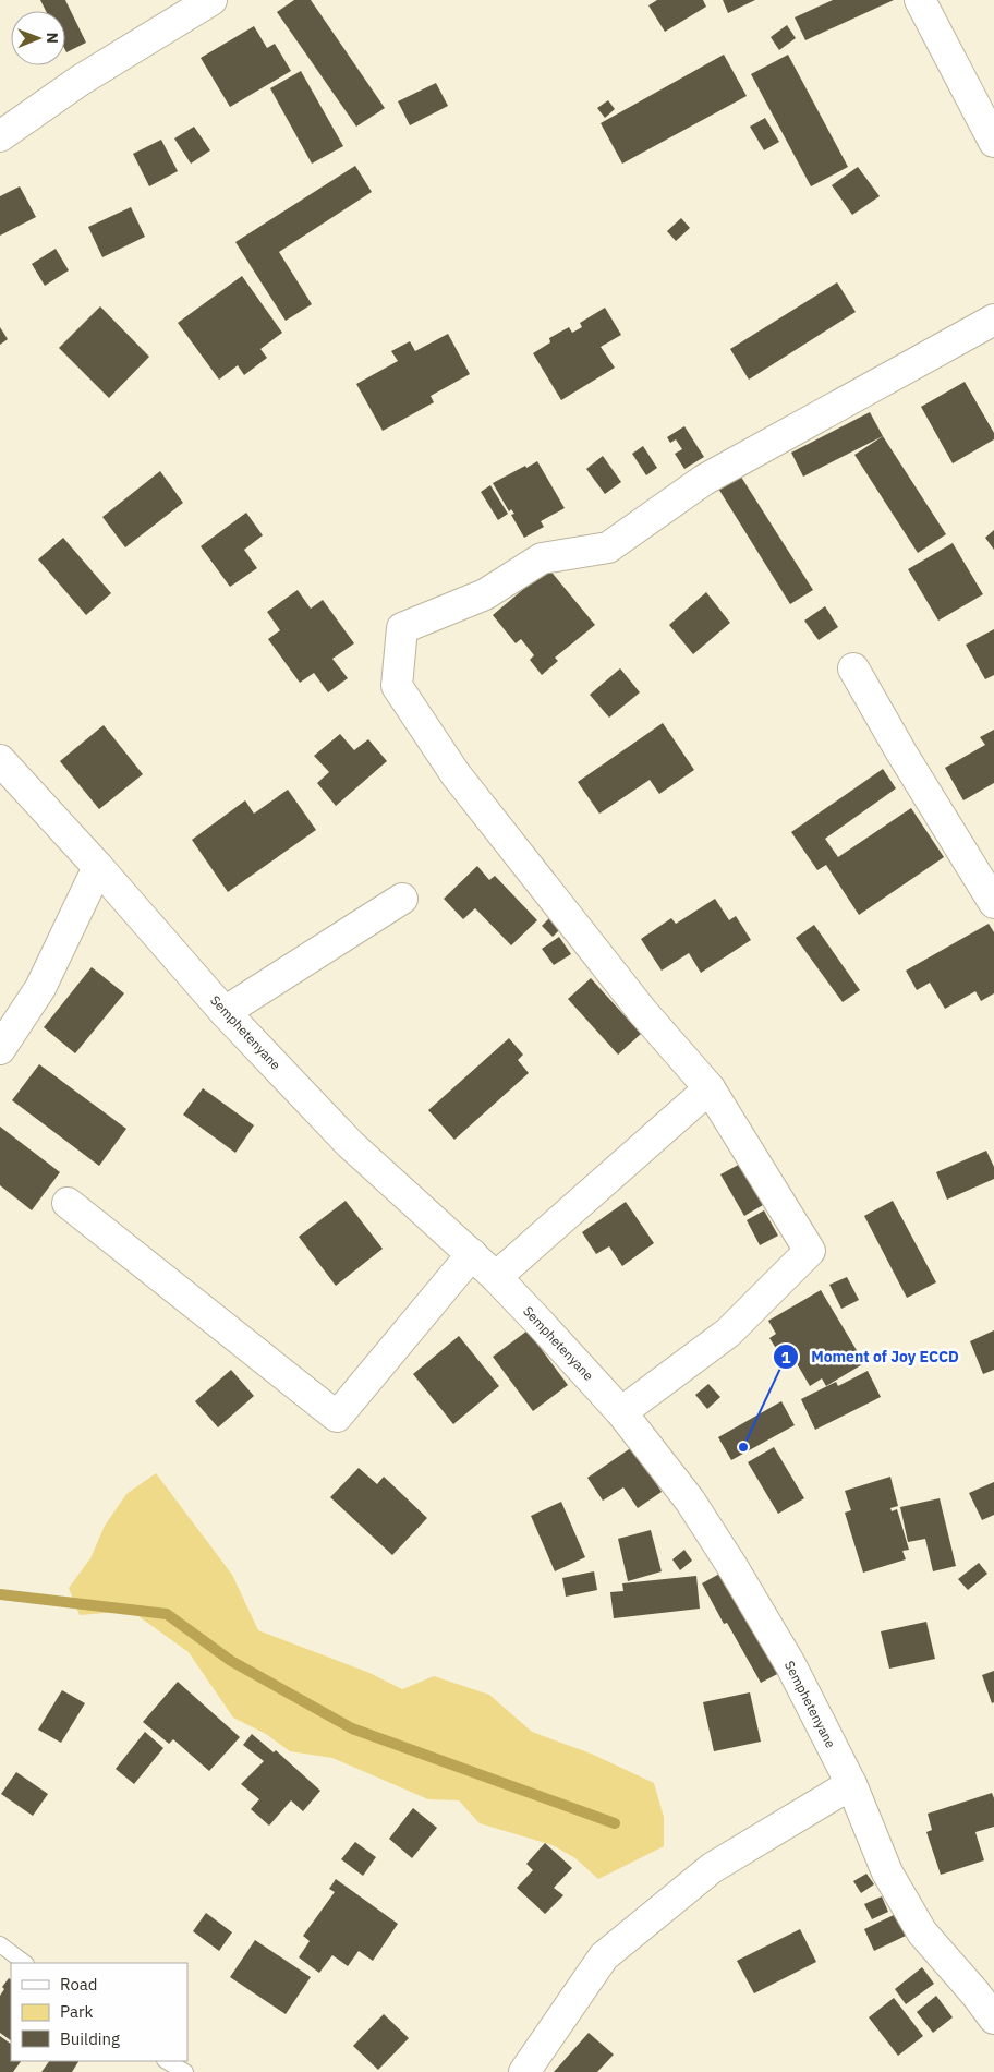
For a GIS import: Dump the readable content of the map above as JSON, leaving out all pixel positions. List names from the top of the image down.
{
  "streets": {
    "street": ["Semphetenyane"]
  },
  "places": ["Moment of Joy ECCD"],
  "legend": ["Road", "Park", "Building"],
  "north": "right"
}
